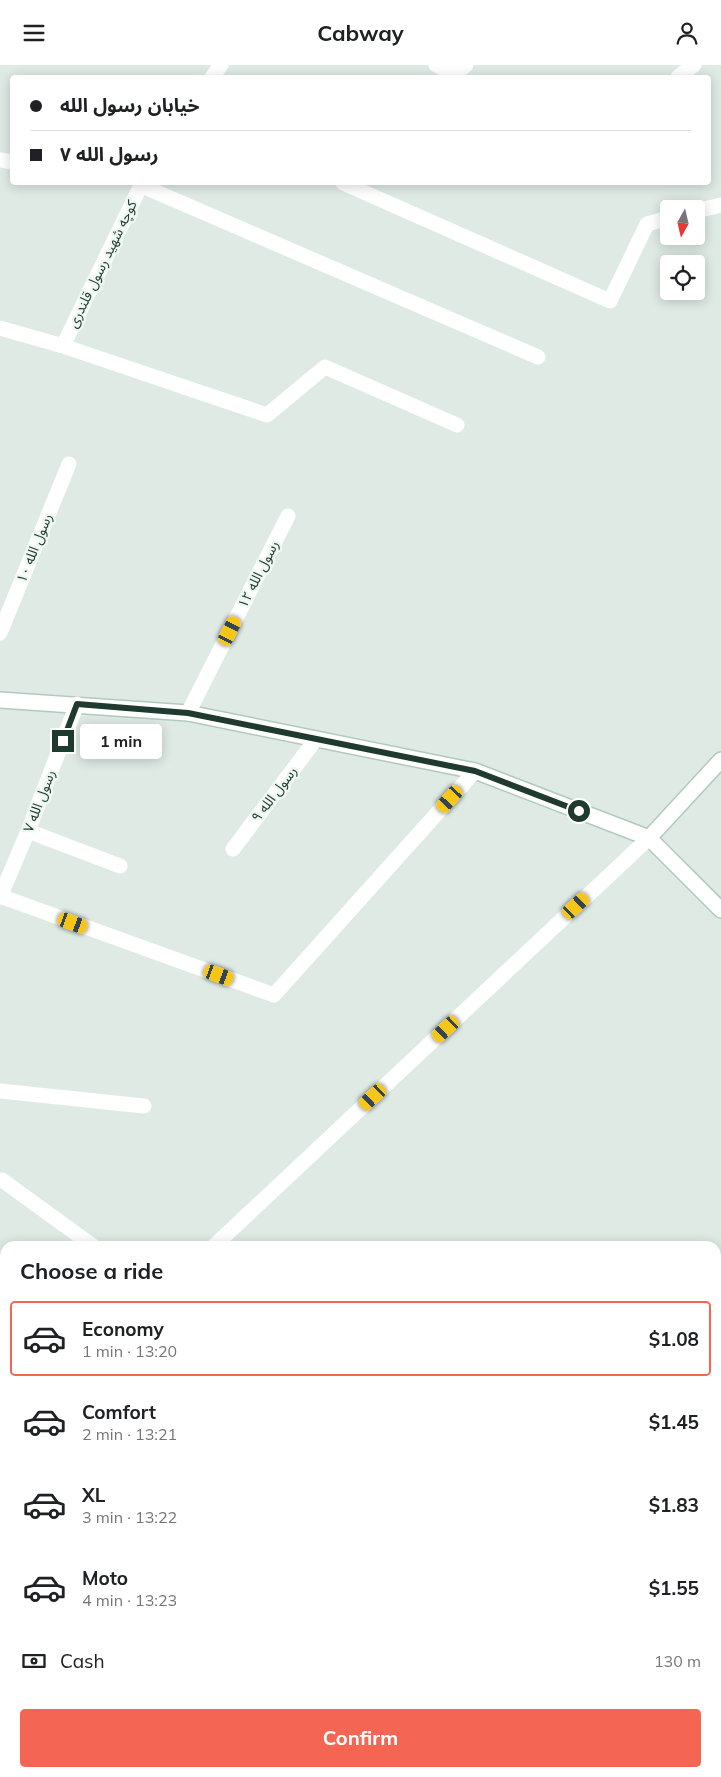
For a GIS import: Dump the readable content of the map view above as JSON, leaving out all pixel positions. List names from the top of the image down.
{
  "streets": {
    "street": [
      "کوچه شهید رسول قلندری",
      "رسول الله ۱۰",
      "رسول الله ۱۲",
      "رسول الله ۹",
      "رسول الله ۷"
    ]
  },
  "north": "bottom",
  "page": {
    "header": "Cabway",
    "banner": ["خیابان رسول الله", "رسول الله ۷"],
    "bubble": "1 min",
    "heading": "Choose a ride",
    "list": [
      {
        "name": "Economy",
        "note": "1 min · 13:20",
        "value": "$1.08"
      },
      {
        "name": "Comfort",
        "note": "2 min · 13:21",
        "value": "$1.45"
      },
      {
        "name": "XL",
        "note": "3 min · 13:22",
        "value": "$1.83"
      },
      {
        "name": "Moto",
        "note": "4 min · 13:23",
        "value": "$1.55"
      }
    ],
    "pay": ["Cash", "130 m"],
    "buttons": "Confirm"
  }
}
